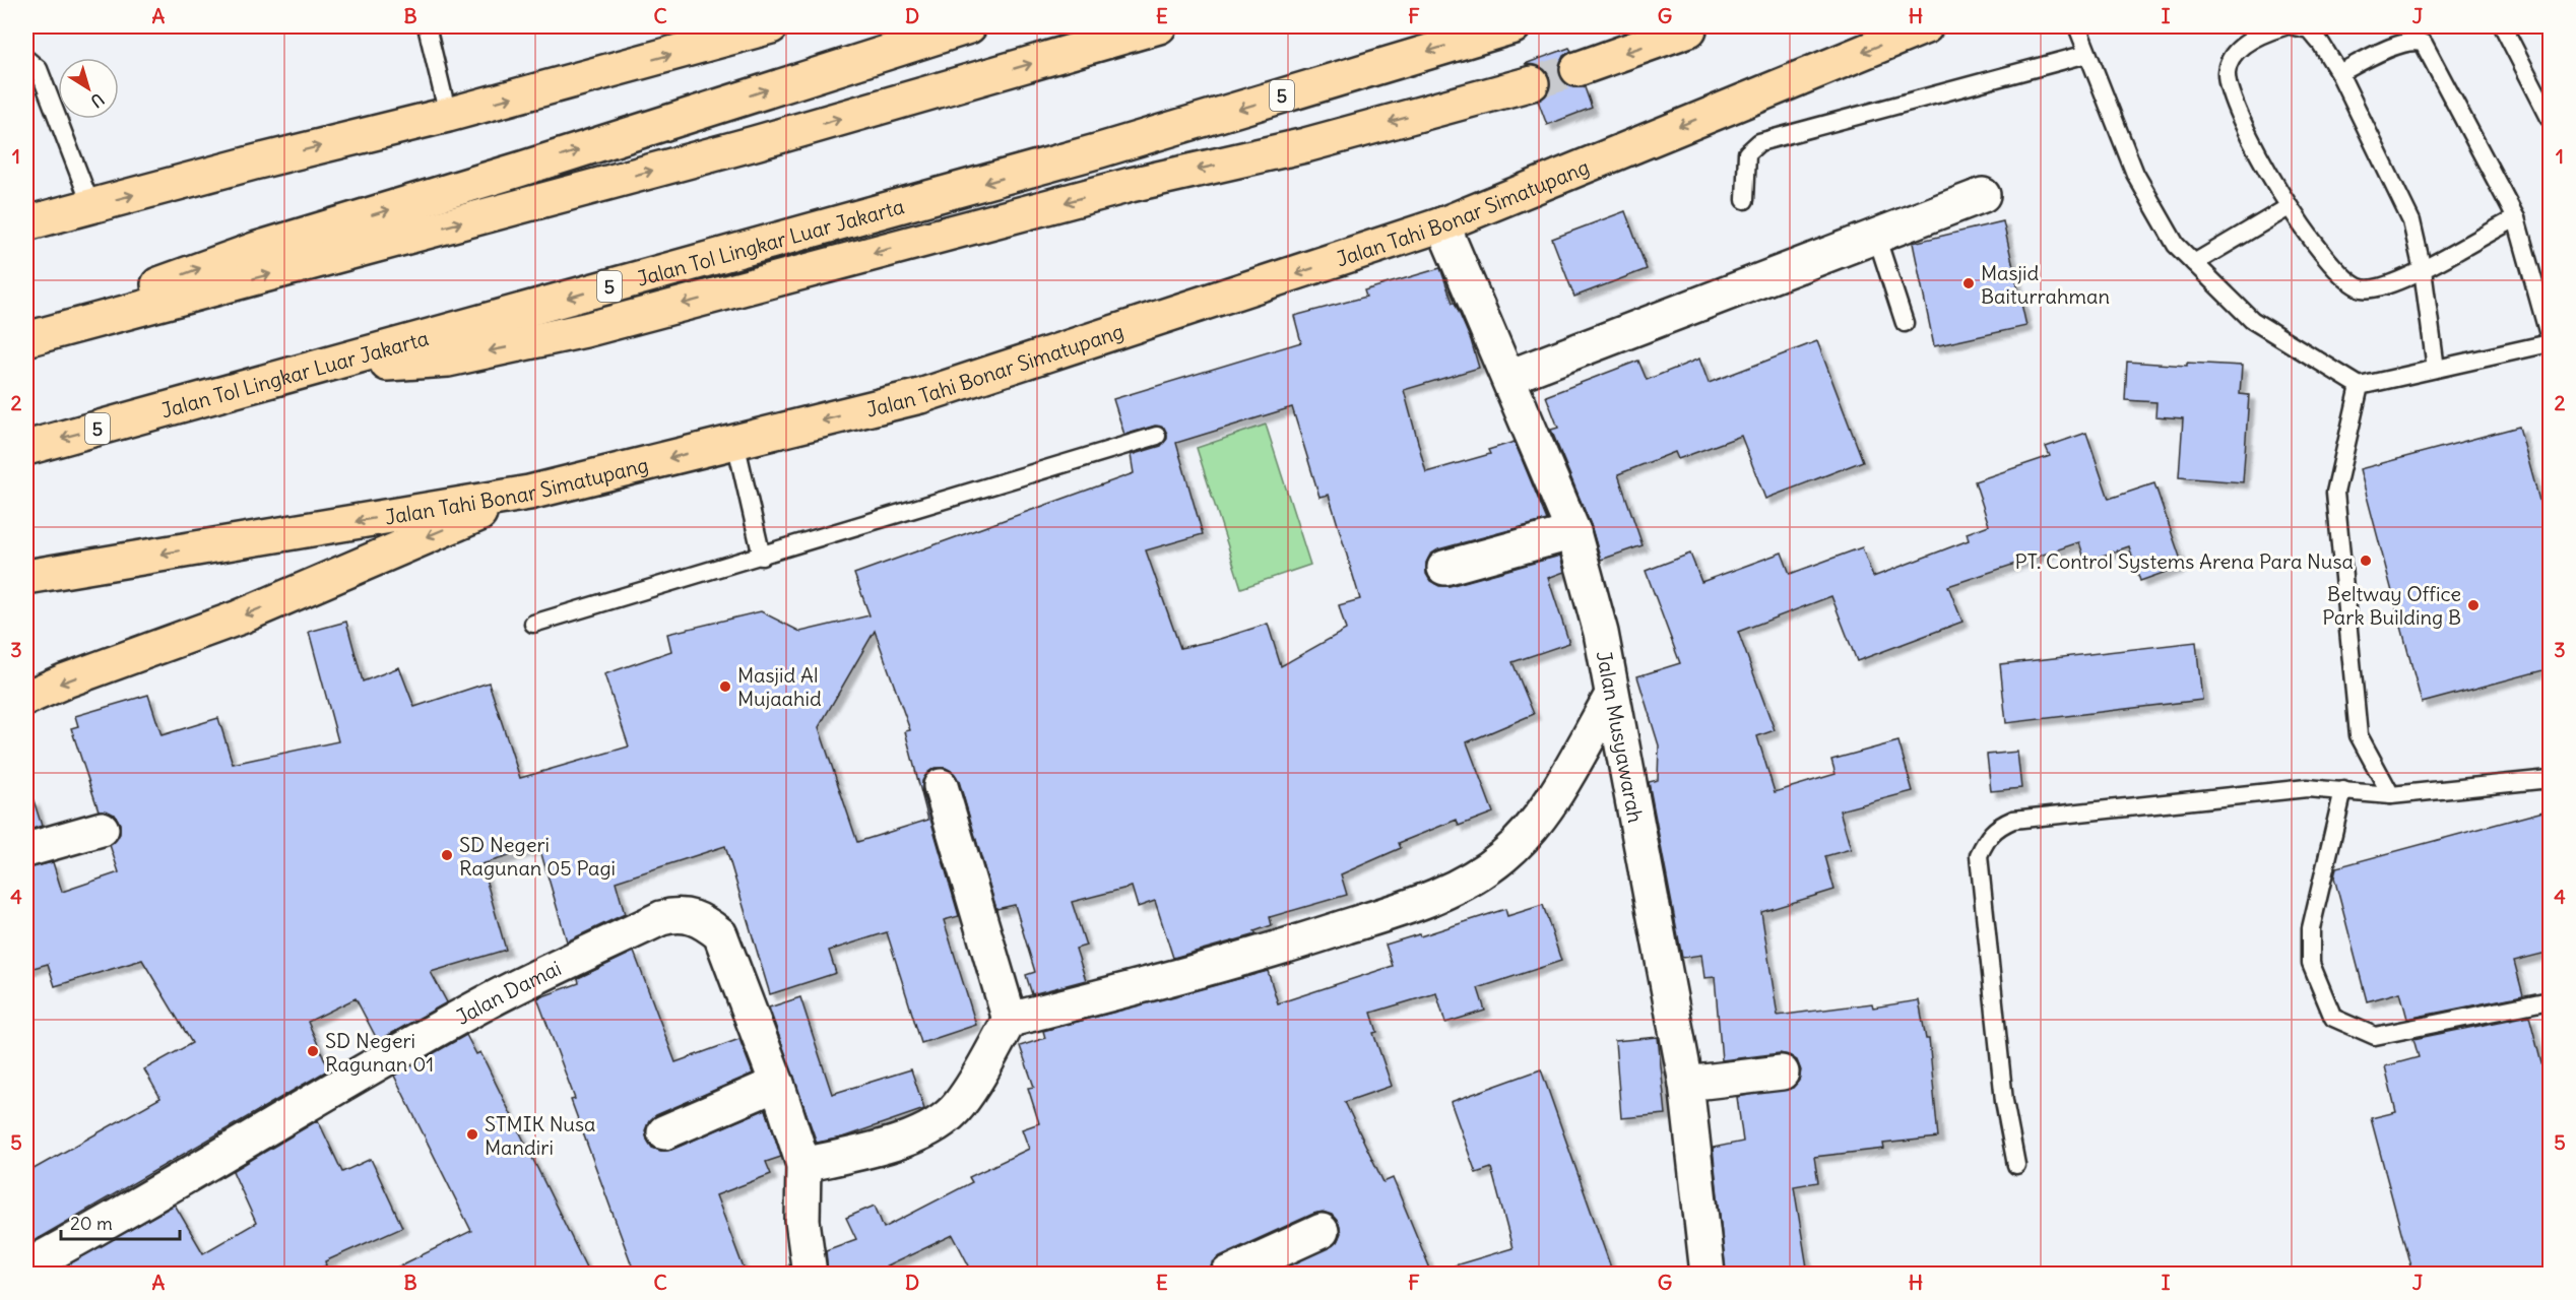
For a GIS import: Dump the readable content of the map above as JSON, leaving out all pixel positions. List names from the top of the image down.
{
  "streets": {
    "highway": ["5", "Jalan Tahi Bonar Simatupang", "Jalan Tol Lingkar Luar Jakarta"],
    "street": ["Jalan Musyawarah", "Jalan Damai"]
  },
  "crossings": [
    ["Jalan Tahi Bonar Simatupang", "Jalan Musyawarah"]
  ],
  "places": [
    "Masjid Baiturrahman",
    "PT. Control Systems Arena Para Nusa",
    "Beltway Office Park Building B",
    "Masjid Al Mujaahid",
    "SD Negeri Ragunan 05 Pagi",
    "SD Negeri Ragunan 01",
    "STMIK Nusa Mandiri"
  ],
  "scale_bar": "20 m",
  "north": "bottom right",
  "grid": {
    "columns": [
      "A",
      "B",
      "C",
      "D",
      "E",
      "F",
      "G",
      "H",
      "I",
      "J"
    ],
    "rows": [
      "1",
      "2",
      "3",
      "4",
      "5"
    ]
  }
}
